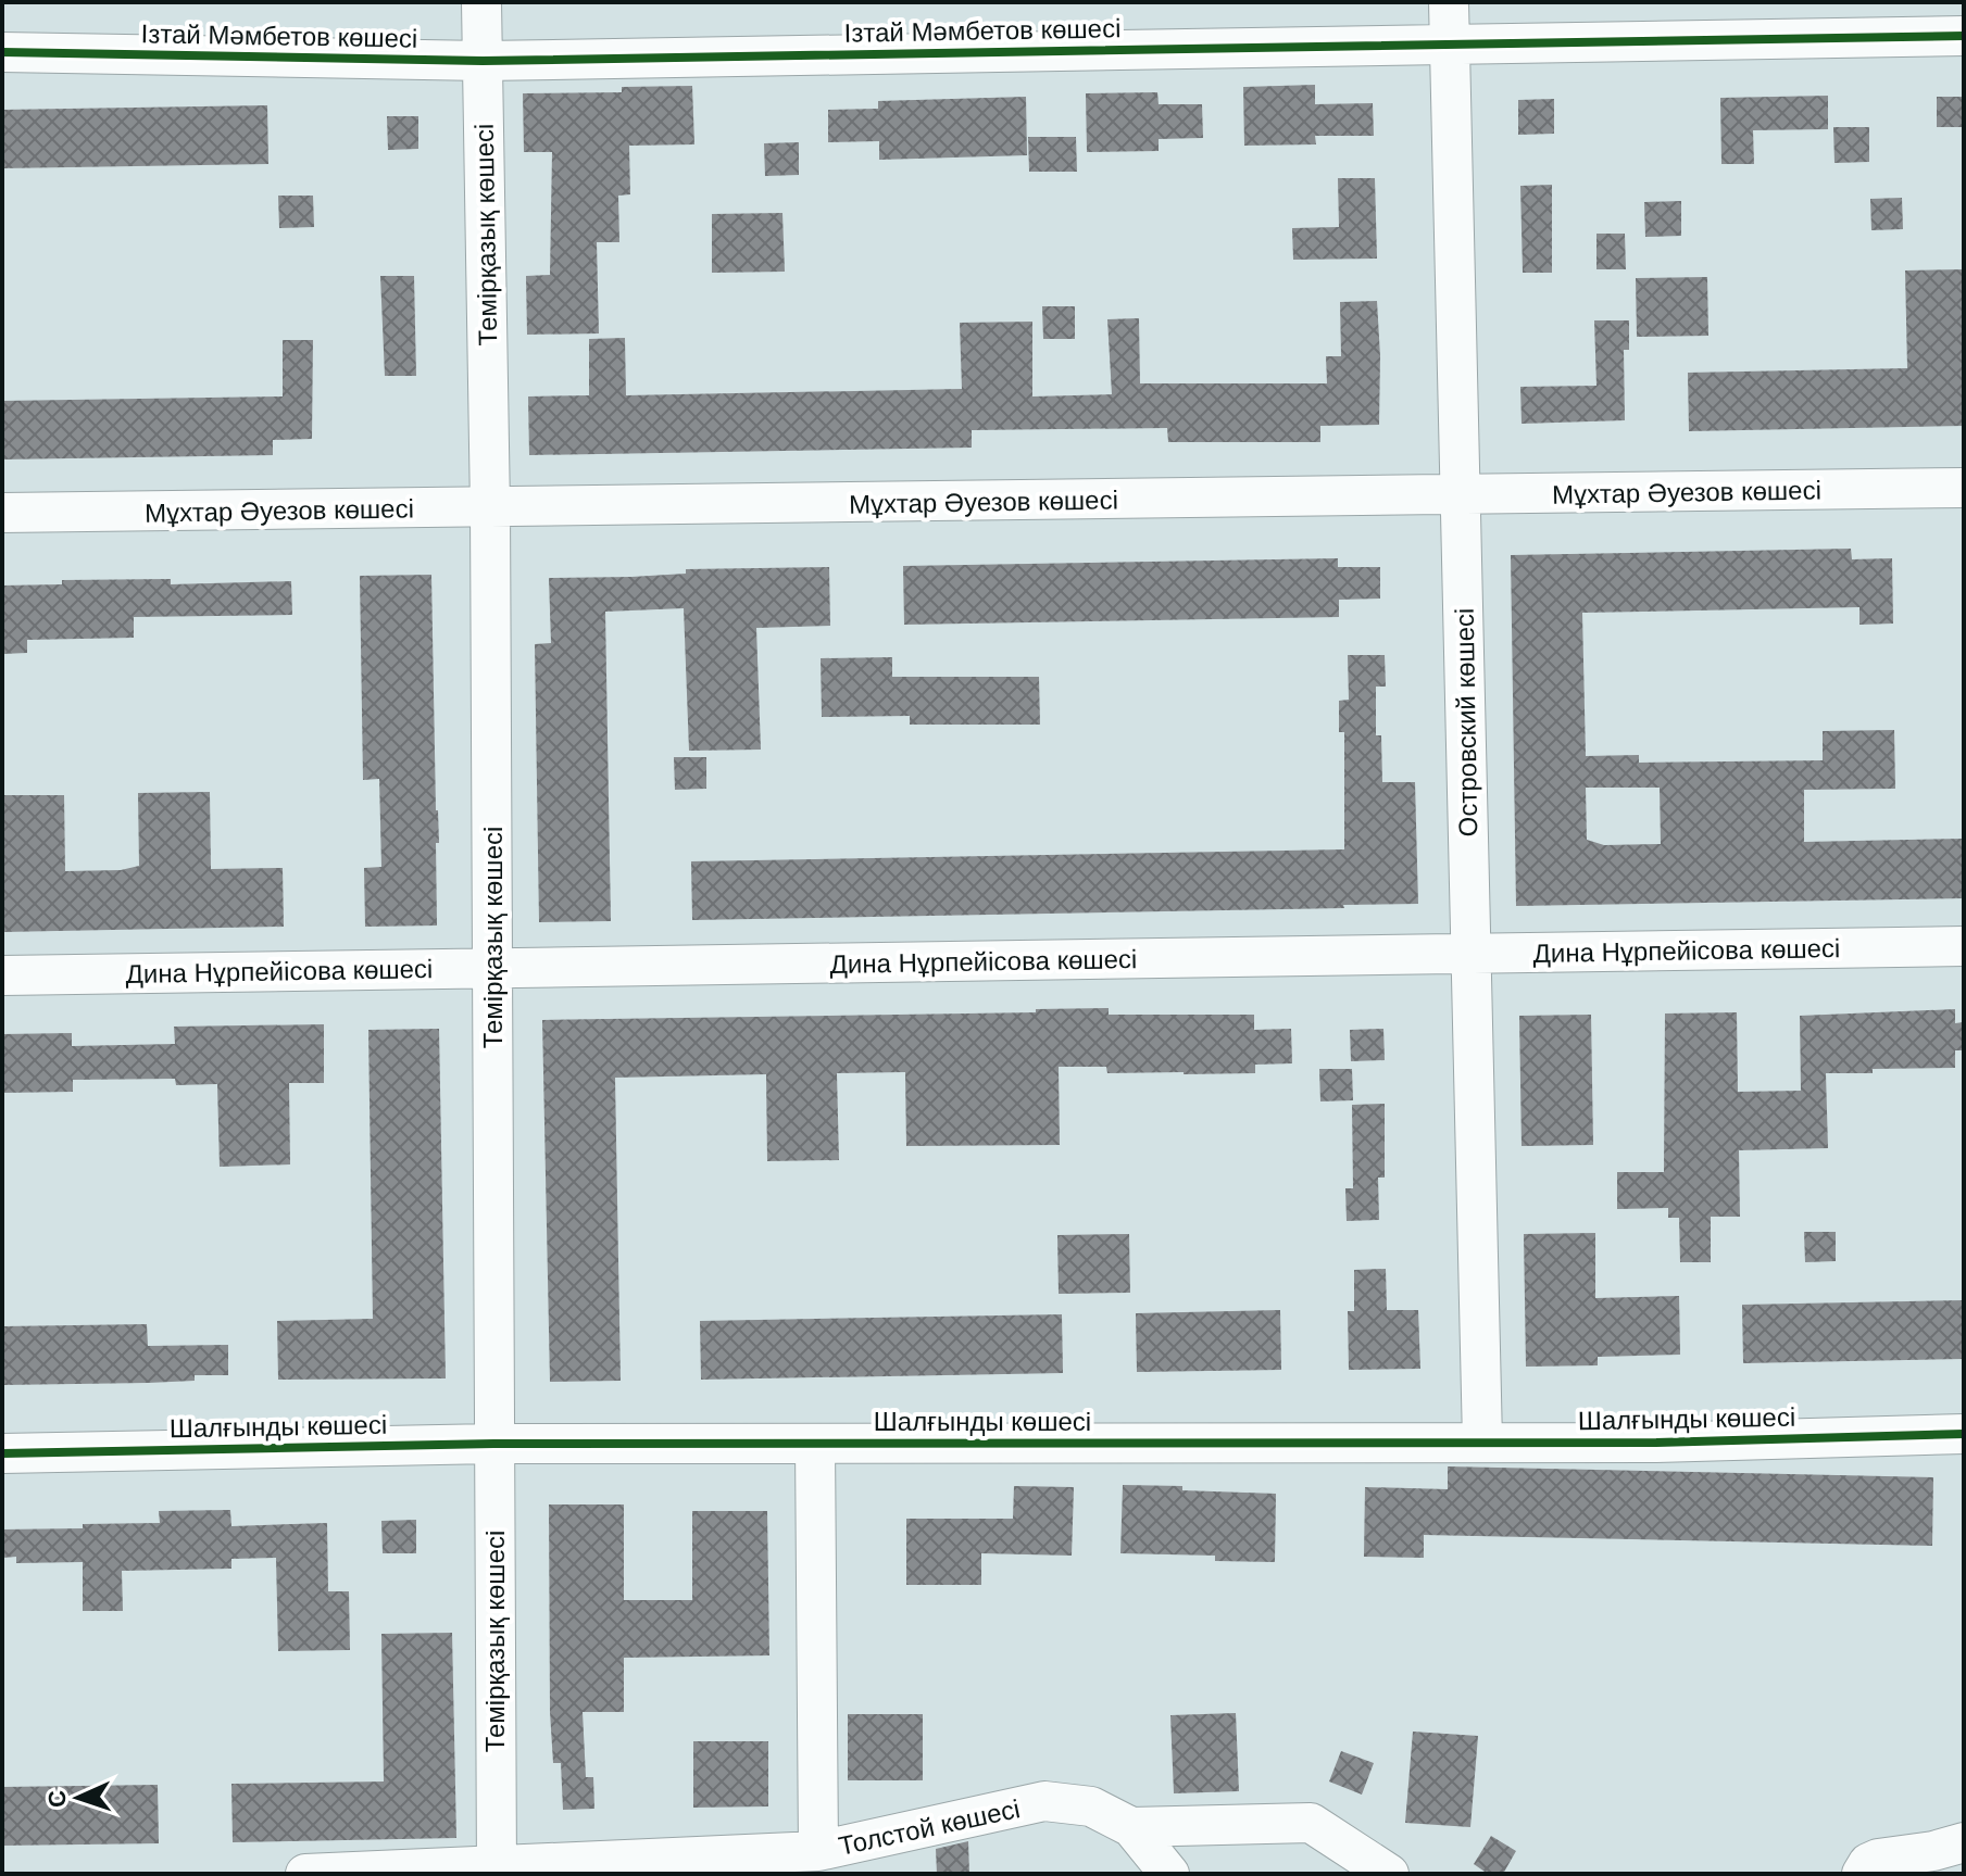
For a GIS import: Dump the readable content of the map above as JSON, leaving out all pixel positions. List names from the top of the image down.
{
  "streets": {
    "street": [
      "Ізтай Мәмбетов көшесі",
      "Темірқазық көшесі",
      "Мұхтар Әуезов көшесі",
      "Островский көшесі",
      "Дина Нұрпейісова көшесі",
      "Шалғынды көшесі",
      "Толстой көшесі"
    ]
  },
  "crossings": [
    ["Ізтай Мәмбетов көшесі", "Темірқазық көшесі"],
    ["Ізтай Мәмбетов көшесі", "Островский көшесі"],
    ["Темірқазық көшесі", "Мұхтар Әуезов көшесі"],
    ["Темірқазық көшесі", "Дина Нұрпейісова көшесі"],
    ["Темірқазық көшесі", "Шалғынды көшесі"],
    ["Темірқазық көшесі", "Толстой көшесі"],
    ["Мұхтар Әуезов көшесі", "Островский көшесі"],
    ["Островский көшесі", "Дина Нұрпейісова көшесі"],
    ["Островский көшесі", "Шалғынды көшесі"]
  ],
  "north": "left"
}
